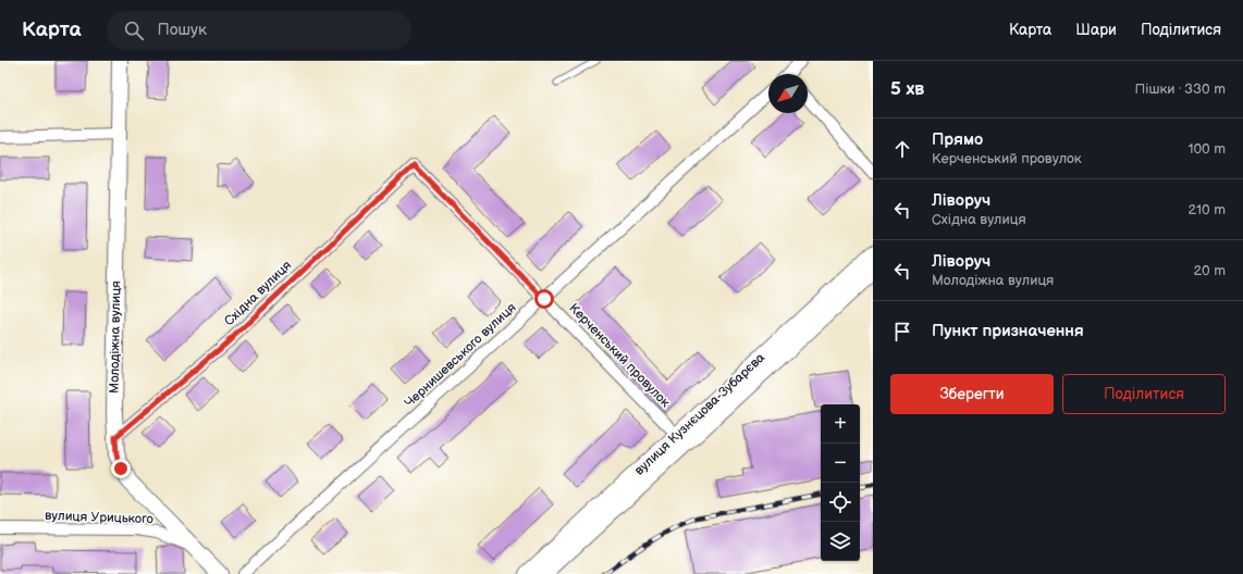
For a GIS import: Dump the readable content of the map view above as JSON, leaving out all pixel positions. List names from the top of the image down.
{
  "streets": {
    "main road": ["Молодіжна вулиця", "вулиця Кузнєцова-Зубарєва"],
    "street": [
      "Східна вулиця",
      "Чернишевського вулиця",
      "Керченський провулок",
      "вулиця Урицького"
    ]
  },
  "crossings": [
    ["Східна вулиця", "Молодіжна вулиця"],
    ["Східна вулиця", "Керченський провулок"],
    ["Молодіжна вулиця", "вулиця Урицького"],
    ["Чернишевського вулиця", "Керченський провулок"],
    ["Керченський провулок", "вулиця Кузнєцова-Зубарєва"]
  ],
  "north": "bottom left",
  "page": {
    "header": "Карта",
    "search": "Пошук",
    "nav": ["Карта", "Шари", "Поділитися"],
    "heading": ["5 хв", "Пішки · 330 m"],
    "list": [
      ["Прямо", "Керченський провулок", "100 m"],
      ["Ліворуч", "Східна вулиця", "210 m"],
      ["Ліворуч", "Молодіжна вулиця", "20 m"],
      "Пункт призначення"
    ],
    "buttons": ["Зберегти", "Поділитися"],
    "map_buttons": ["+", "−"]
  }
}
